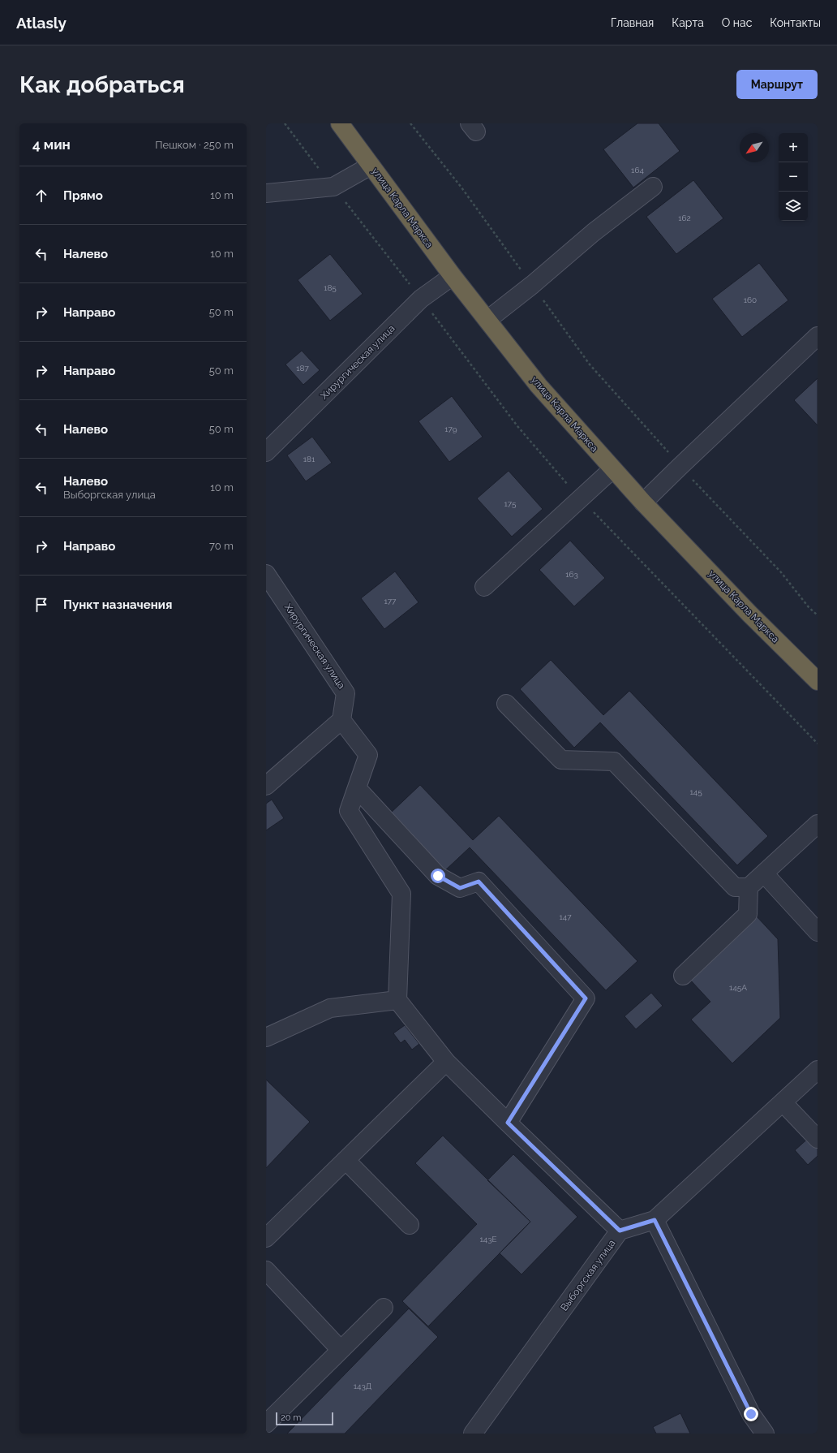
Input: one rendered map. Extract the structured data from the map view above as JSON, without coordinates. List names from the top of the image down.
{
  "streets": {
    "highway": ["улица Карла Маркса"],
    "street": ["Хирургическая улица", "Выборгская улица"]
  },
  "crossings": [
    ["улица Карла Маркса", "Хирургическая улица"]
  ],
  "house_numbers": [
    "164",
    "162",
    "185",
    "160",
    "187",
    "179",
    "181",
    "175",
    "163",
    "177",
    "145",
    "147",
    "145А",
    "143Е",
    "143Д"
  ],
  "scale_bar": "20 m",
  "north": "bottom left",
  "page": {
    "header": "Atlasly",
    "nav": [
      "Главная",
      "Карта",
      "О нас",
      "Контакты"
    ],
    "buttons": "Маршрут",
    "title": "Как добраться",
    "heading": ["4 мин", "Пешком · 250 m"],
    "map_buttons": ["+", "−"],
    "list": [
      ["Прямо", "10 m"],
      ["Налево", "10 m"],
      ["Направо", "50 m"],
      ["Направо", "50 m"],
      ["Налево", "50 m"],
      ["Налево", "Выборгская улица", "10 m"],
      ["Направо", "70 m"],
      "Пункт назначения"
    ],
    "scale": "20 m"
  }
}
